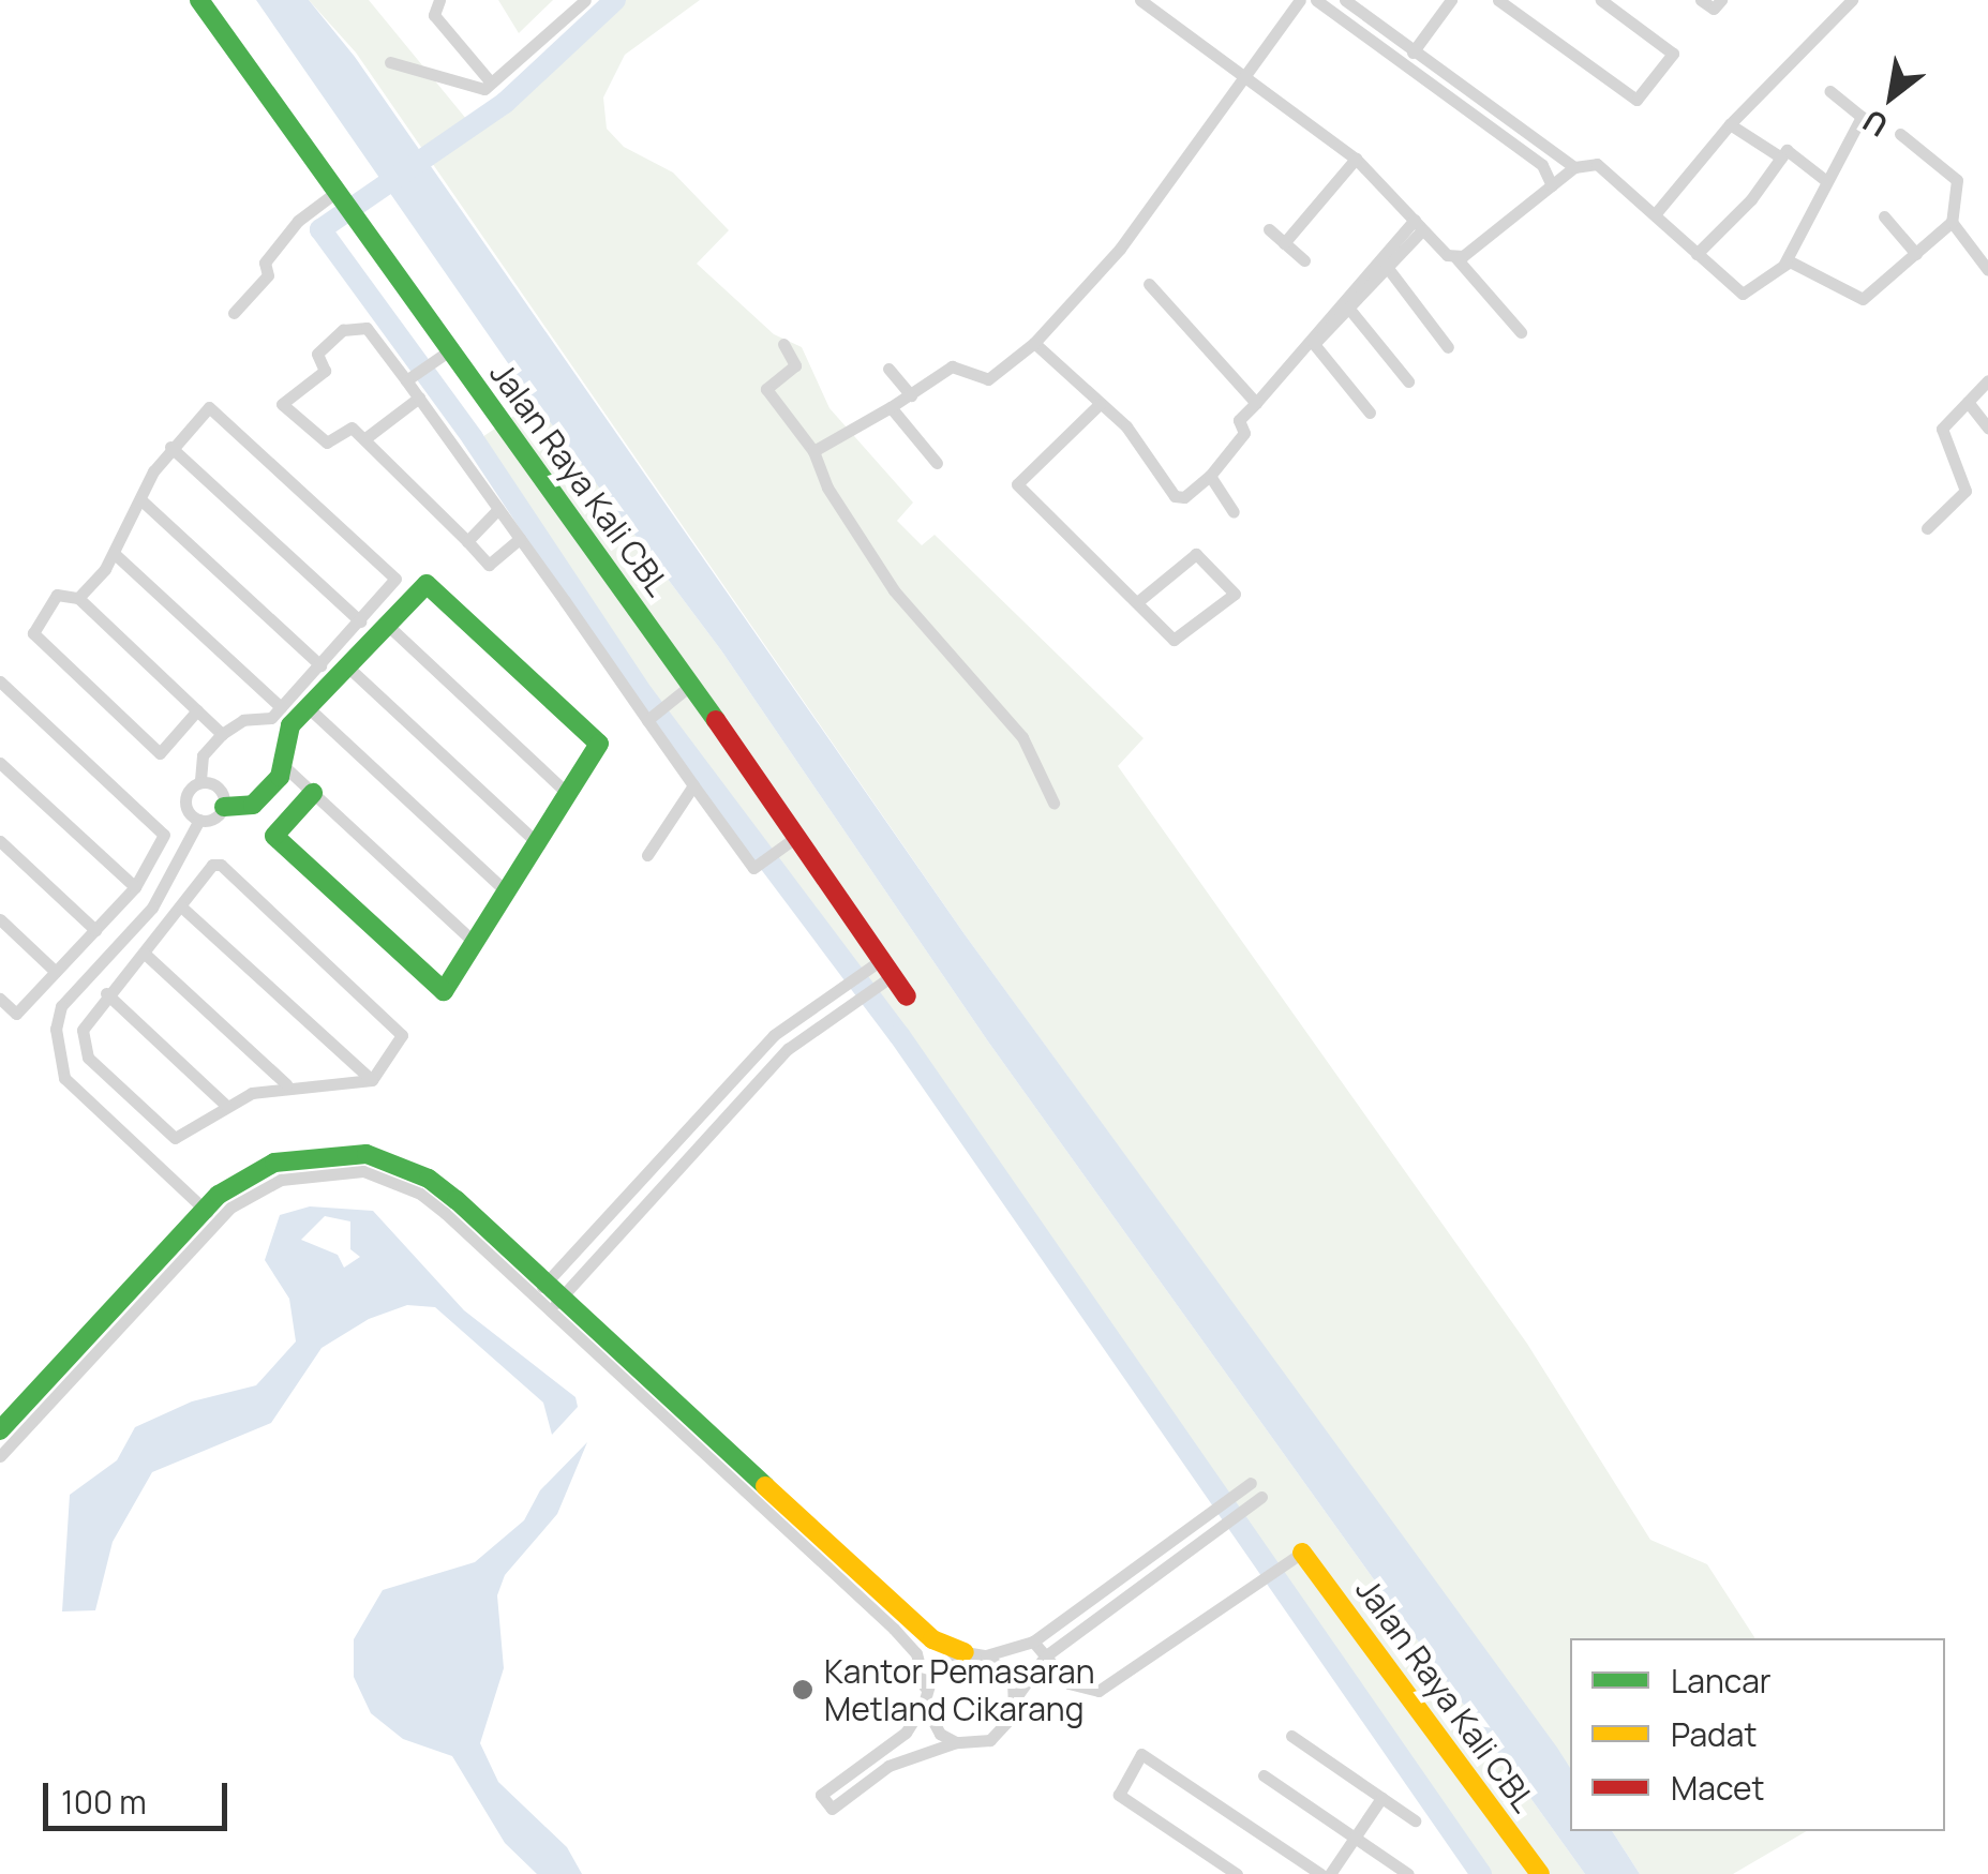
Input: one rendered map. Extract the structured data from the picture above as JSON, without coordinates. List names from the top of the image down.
{
  "streets": {
    "street": ["Jalan Raya Kali CBL"]
  },
  "places": ["Kantor Pemasaran Metland Cikarang"],
  "legend": ["Lancar", "Padat", "Macet"],
  "scale_bar": "100 m",
  "north": "bottom left"
}
